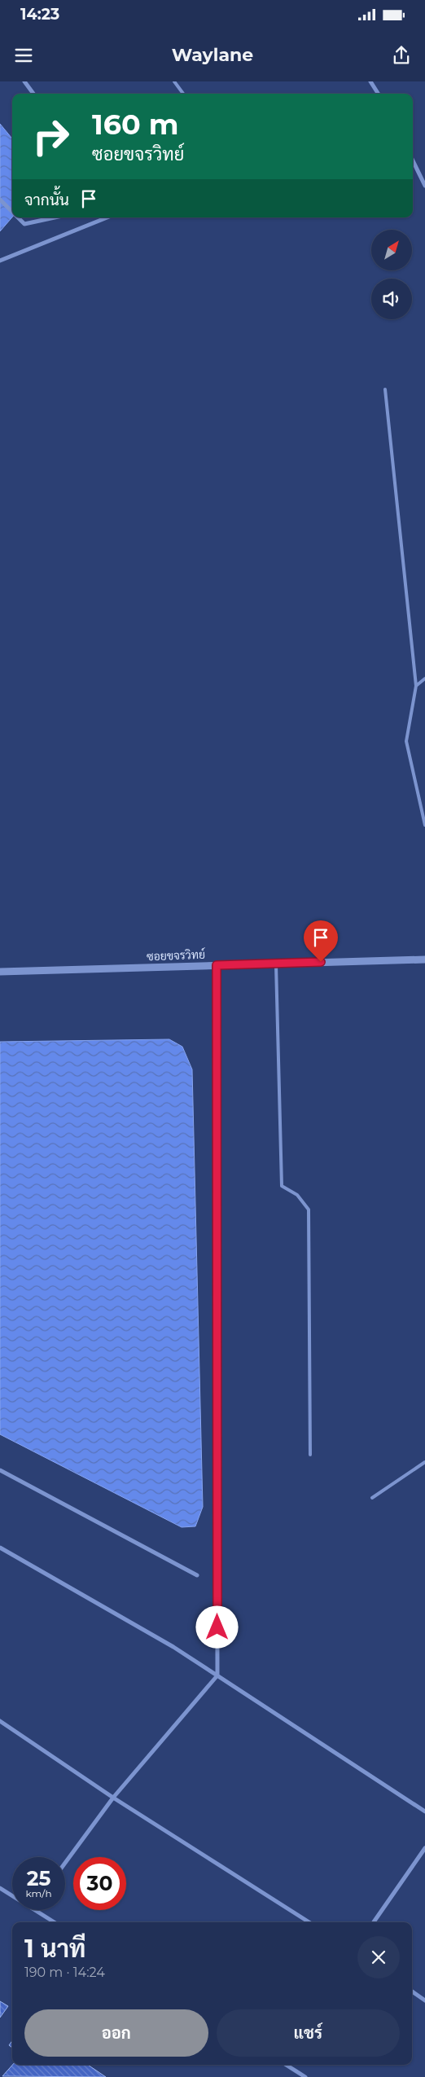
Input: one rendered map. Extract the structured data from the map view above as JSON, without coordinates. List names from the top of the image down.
{
  "streets": {
    "street": ["ซอยขจรวิทย์"]
  },
  "north": "top right",
  "page": {
    "status": "14:23",
    "header": "Waylane",
    "turn": ["160 m", "ซอยขจรวิทย์"],
    "then": "จากนั้น",
    "speed": "25 km/h",
    "limit": "30",
    "heading": ["1 นาที", "190 m · 14:24"],
    "buttons": ["ออก", "แชร์"]
  }
}
